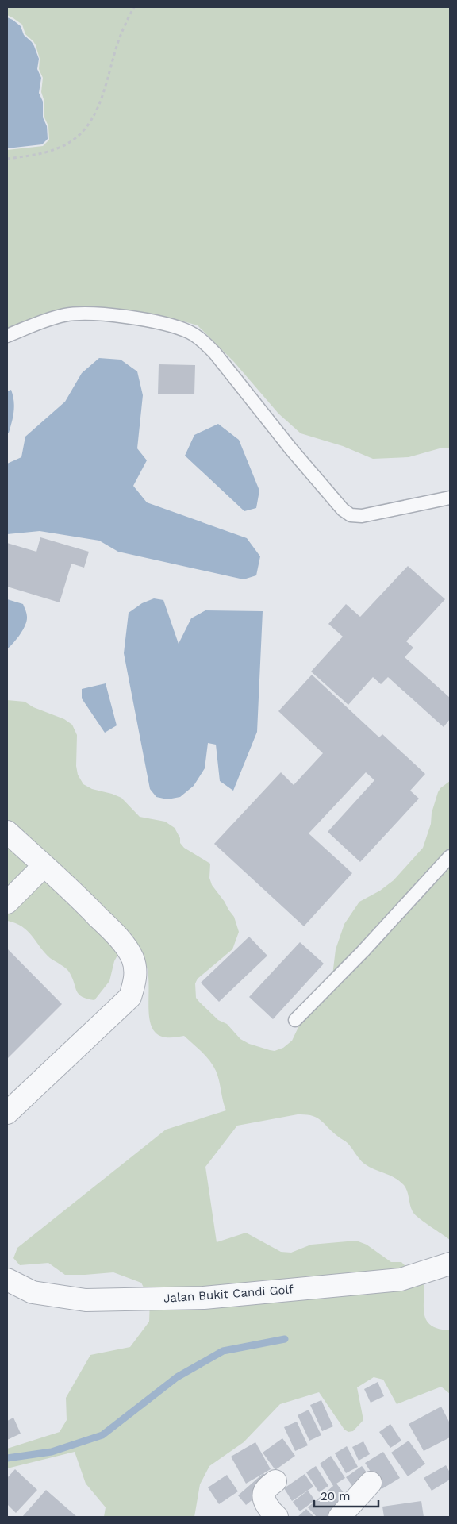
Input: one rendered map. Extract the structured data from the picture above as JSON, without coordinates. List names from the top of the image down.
{
  "streets": {
    "street": ["Jalan Bukit Candi Golf"]
  },
  "scale_bar": "20 m"
}
